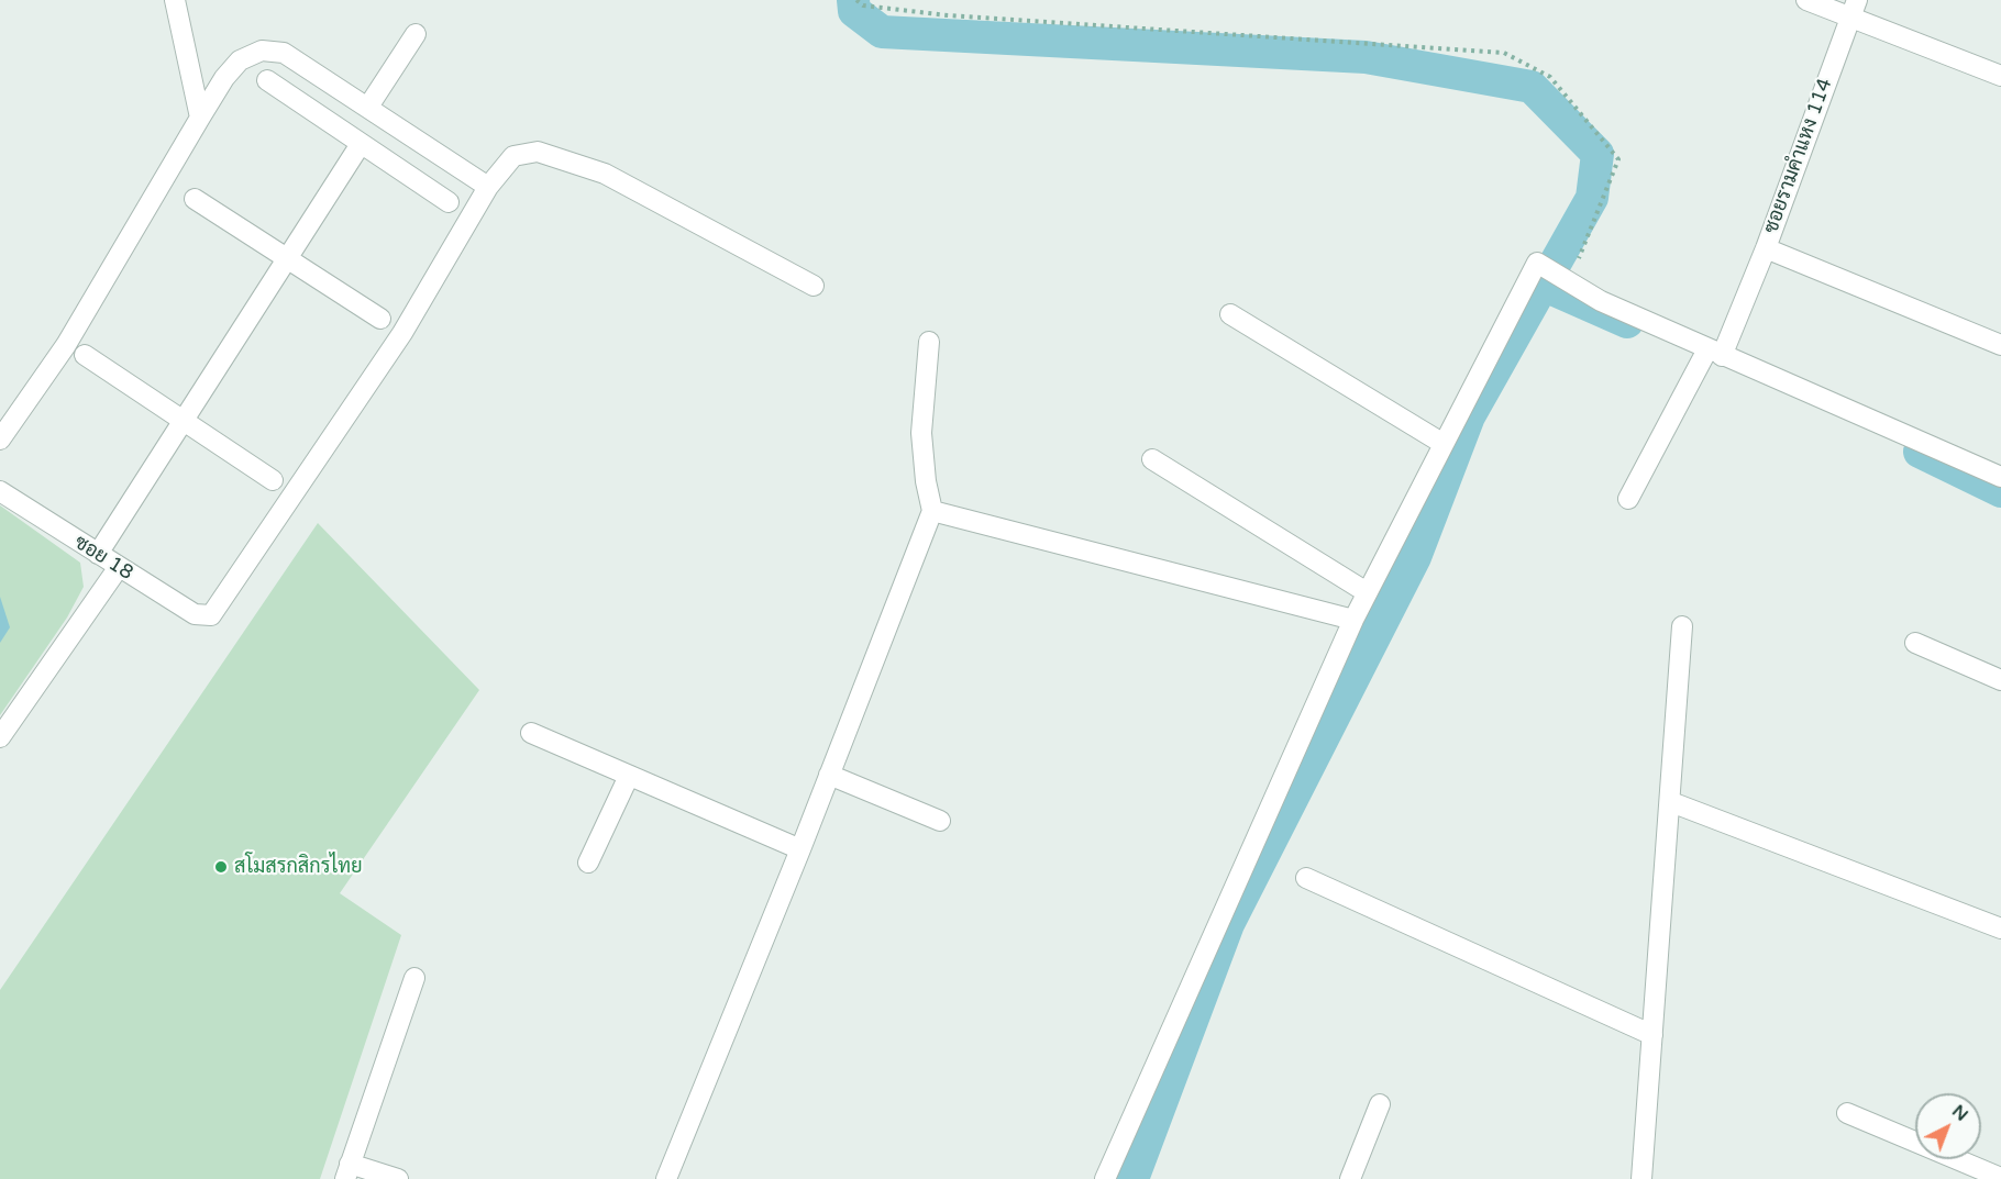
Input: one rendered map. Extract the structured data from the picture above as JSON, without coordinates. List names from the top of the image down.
{
  "streets": {
    "street": ["ซอยรามคำแหง 114", "ซอย 18"]
  },
  "places": ["สโมสรกสิกรไทย"],
  "north": "top right"
}
